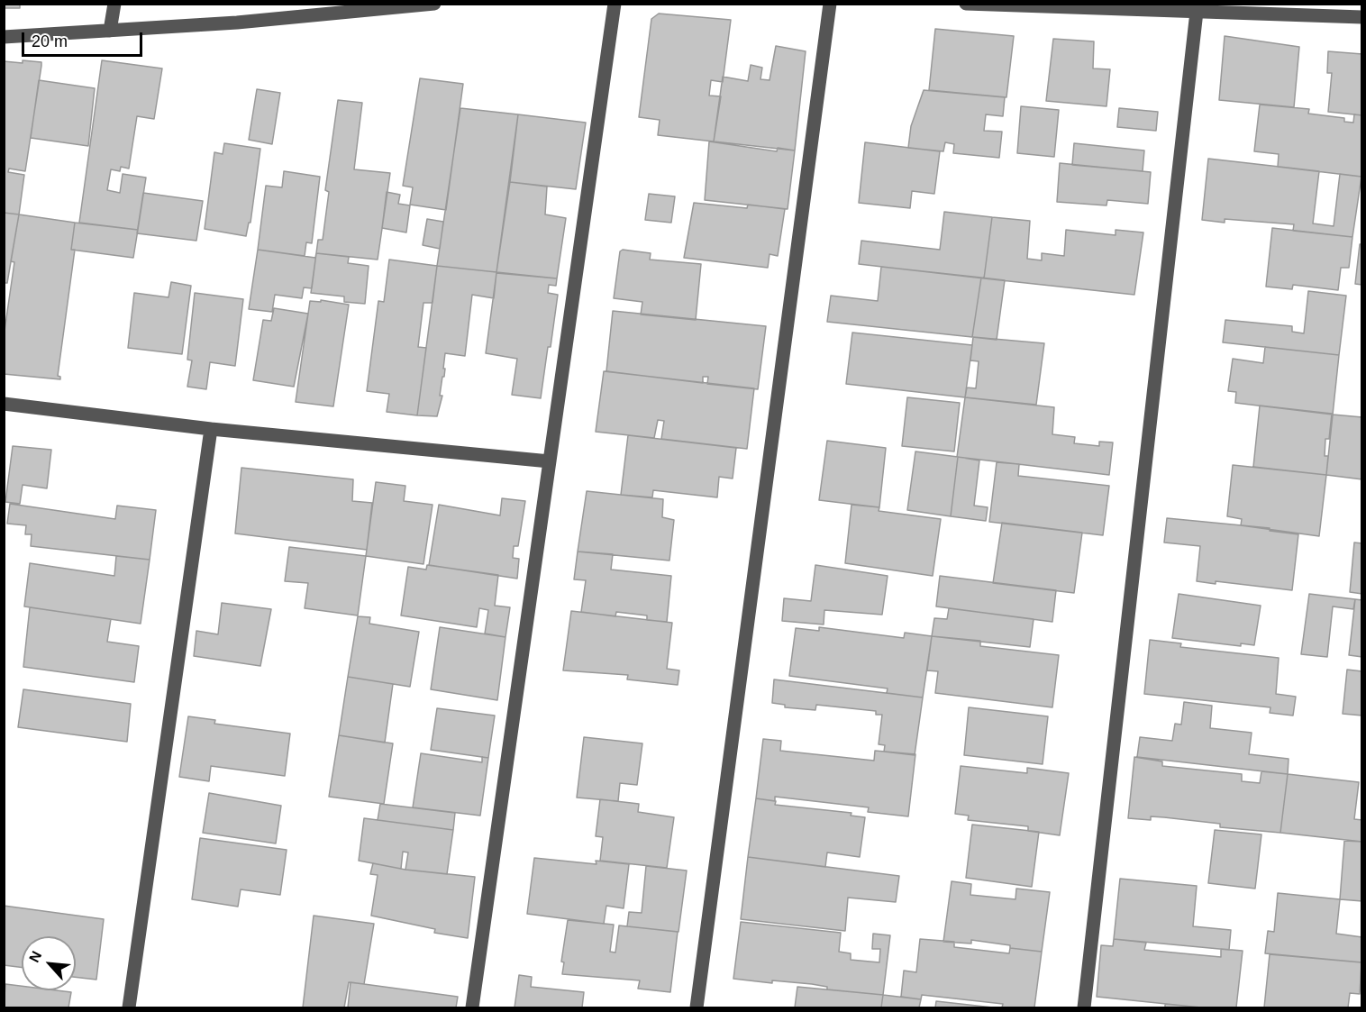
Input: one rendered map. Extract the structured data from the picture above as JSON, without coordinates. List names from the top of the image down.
{
  "scale_bar": "20 m",
  "north": "top left"
}
